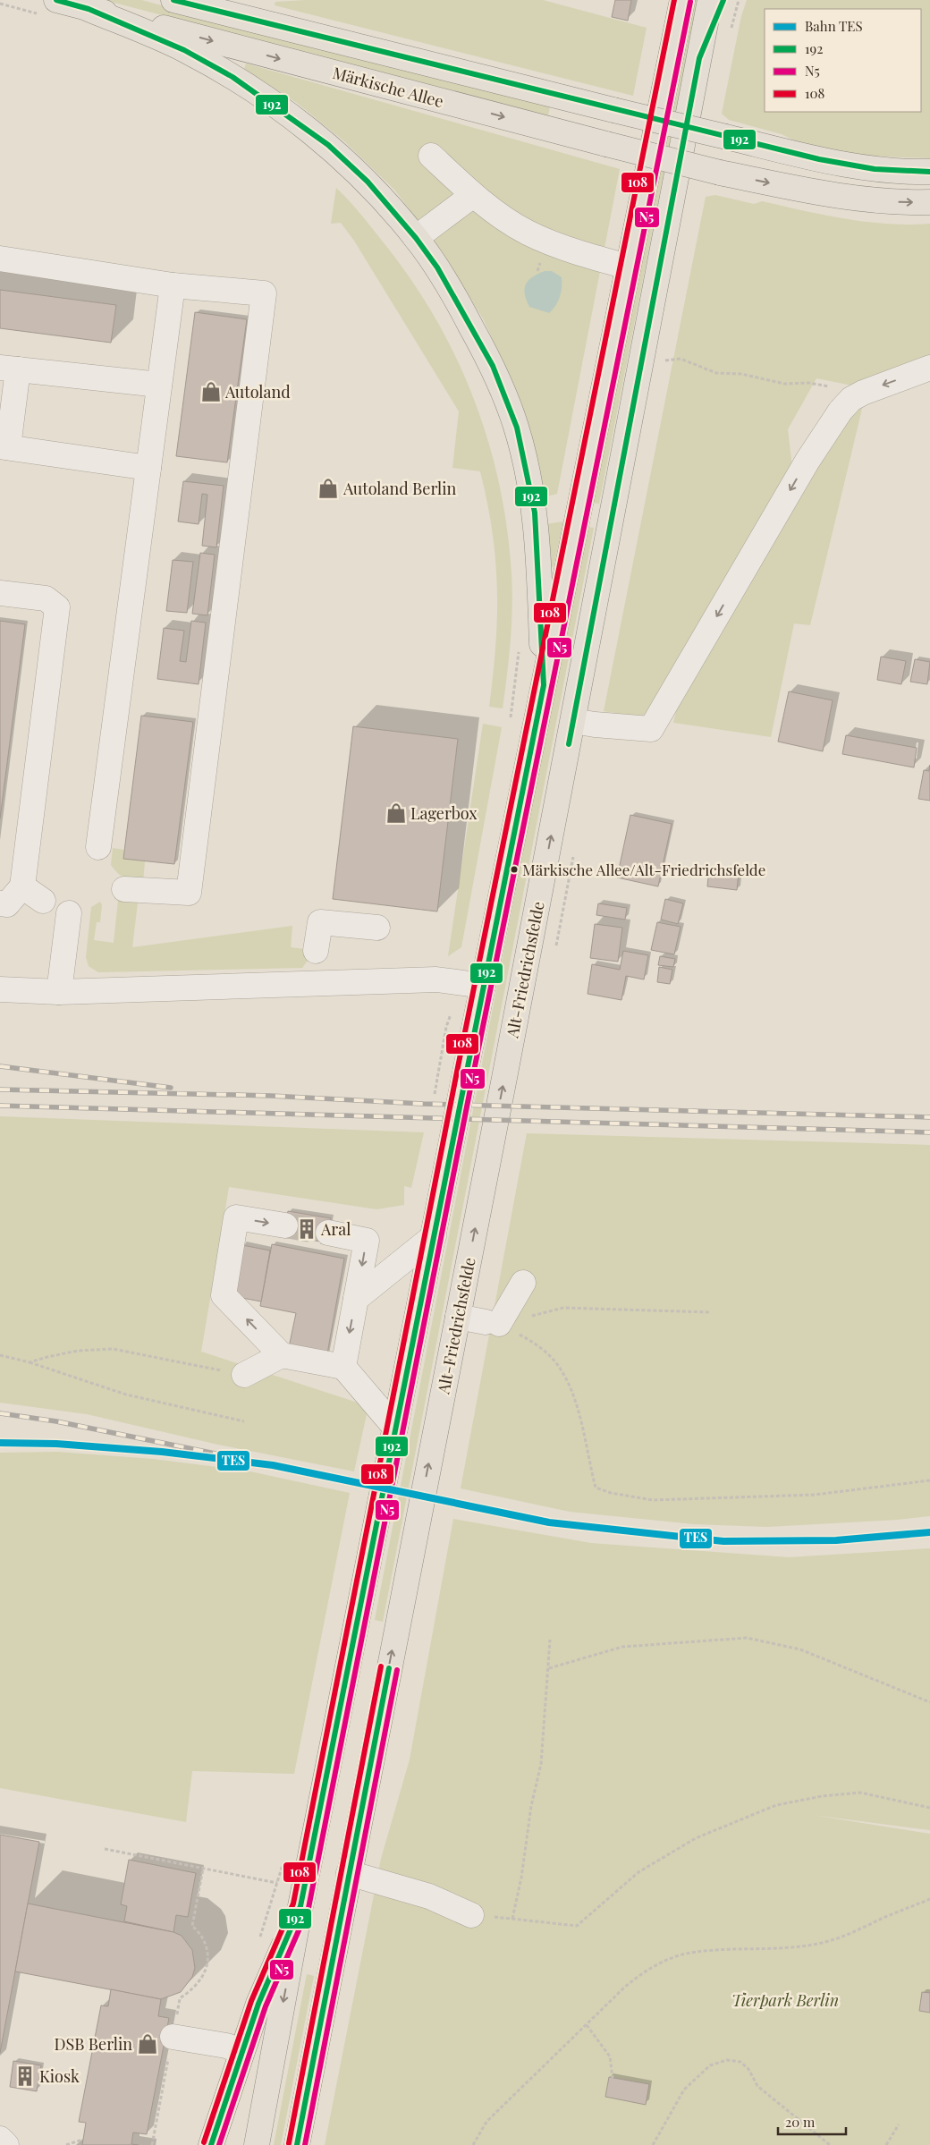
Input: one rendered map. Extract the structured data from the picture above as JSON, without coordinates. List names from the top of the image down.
{
  "streets": {
    "main road": ["Märkische Allee", "Alt-Friedrichsfelde"]
  },
  "parks": ["Tierpark Berlin"],
  "places": {
    "shop": [
      "Autoland",
      "Autoland Berlin",
      "Lagerbox",
      "DSB Berlin"
    ],
    "other": ["Märkische Allee/Alt-Friedrichsfelde"],
    "building": ["Aral", "Kiosk"]
  },
  "lines": [
    "transit line 192",
    "transit line 108",
    "transit line N5",
    "rail line TES"
  ],
  "legend": [
    "Bahn TES",
    "192",
    "N5",
    "108"
  ],
  "scale_bar": "20 m"
}
